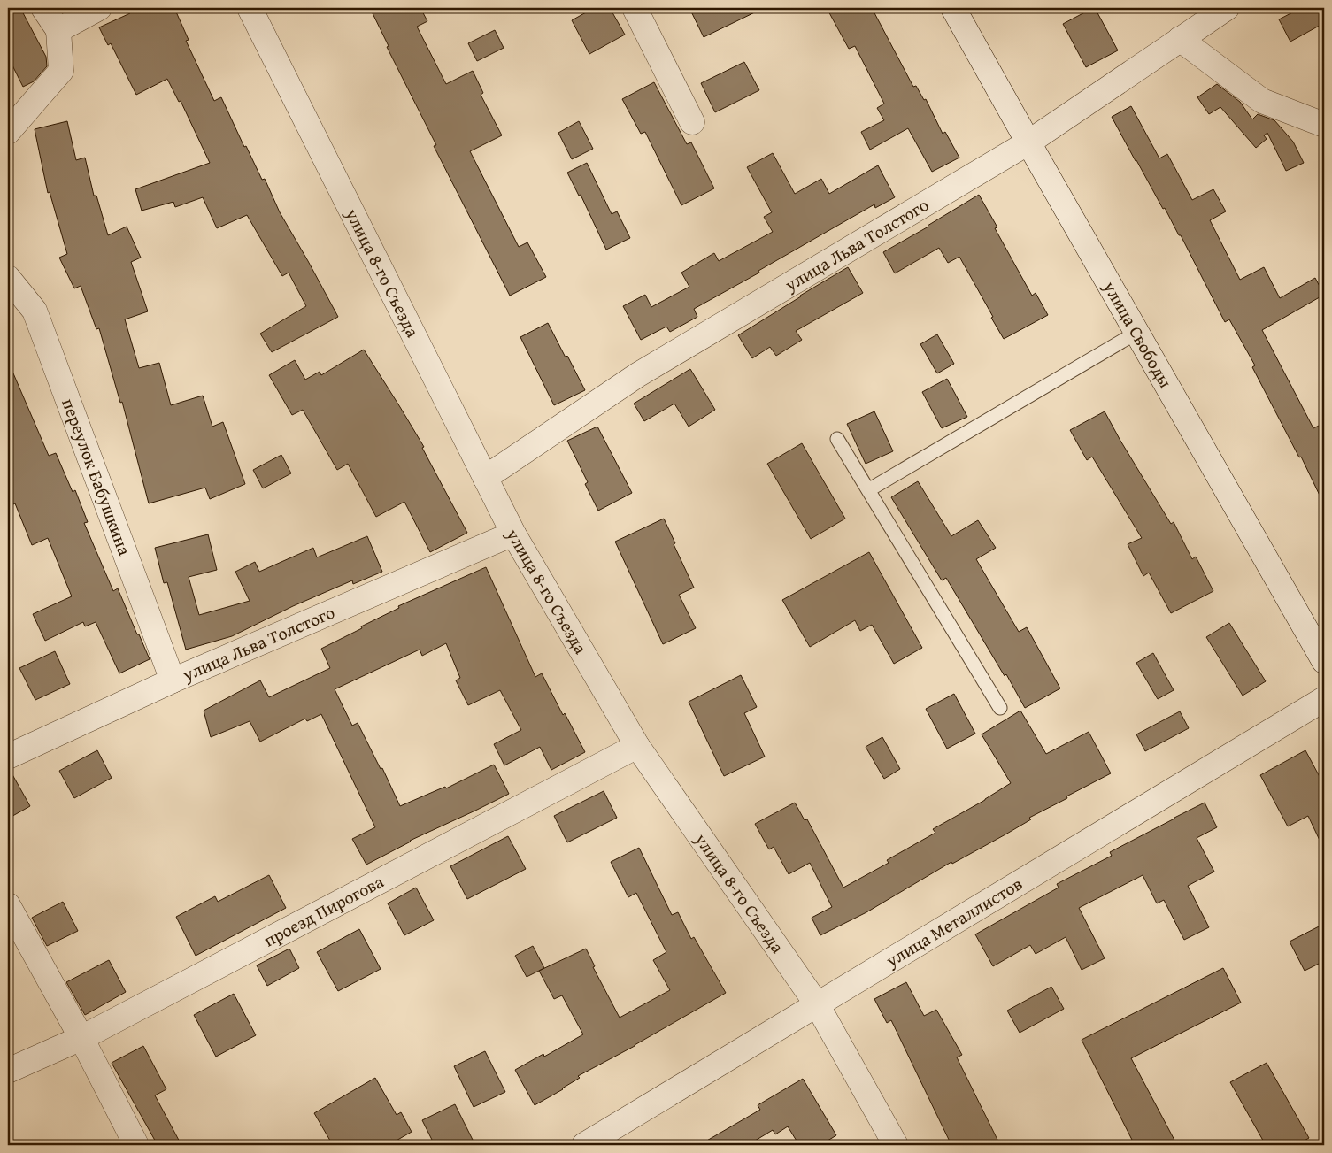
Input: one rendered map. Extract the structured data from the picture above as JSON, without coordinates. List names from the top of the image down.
{
  "streets": {
    "street": [
      "улица Льва Толстого",
      "улица 8-го Съезда",
      "улица Свободы",
      "переулок Бабушкина",
      "проезд Пирогова",
      "улица Металлистов"
    ]
  },
  "crossings": [
    ["улица Льва Толстого", "улица 8-го Съезда"],
    ["улица Льва Толстого", "улица Свободы"],
    ["улица Льва Толстого", "переулок Бабушкина"],
    ["улица 8-го Съезда", "проезд Пирогова"],
    ["улица 8-го Съезда", "улица Металлистов"]
  ]
}
